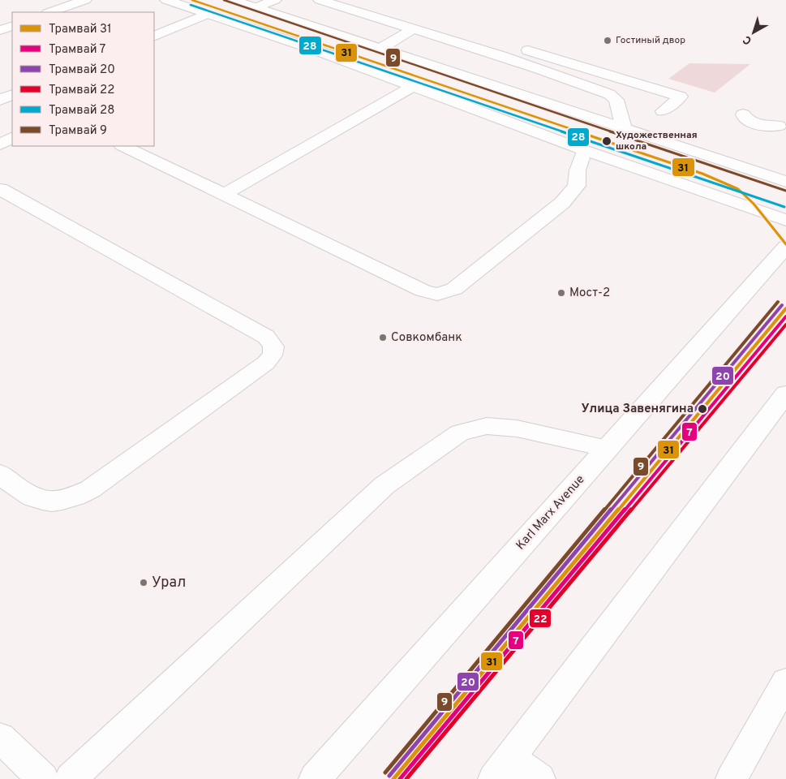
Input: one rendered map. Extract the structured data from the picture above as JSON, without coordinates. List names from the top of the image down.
{
  "streets": {
    "main road": ["Karl Marx Avenue"]
  },
  "places": [
    "Гостиный двор",
    "Художественная школа",
    "Мост-2",
    "Совкомбанк",
    "Улица Завенягина",
    "Урал"
  ],
  "lines": [
    "tram line 31",
    "tram line 9",
    "tram line 28",
    "tram line 20",
    "tram line 7",
    "tram line 22"
  ],
  "legend": [
    "Трамвай 31",
    "Трамвай 7",
    "Трамвай 20",
    "Трамвай 22",
    "Трамвай 28",
    "Трамвай 9"
  ],
  "north": "bottom left"
}
